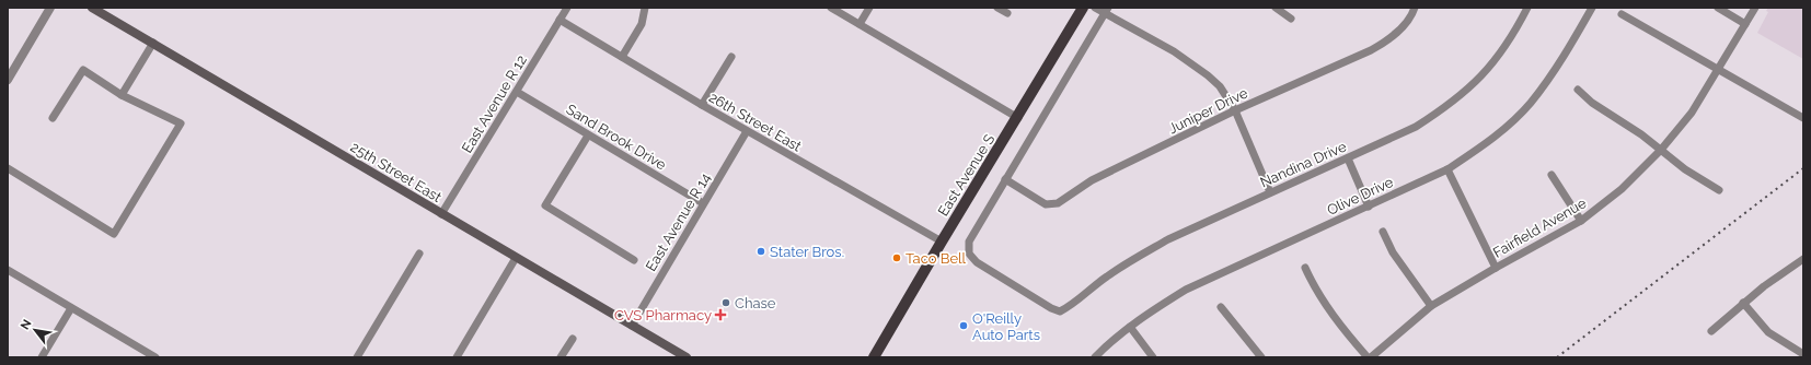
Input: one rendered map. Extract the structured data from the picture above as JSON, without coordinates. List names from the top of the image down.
{
  "streets": {
    "main road": ["25th Street East", "East Avenue S"],
    "street": [
      "East Avenue R 12",
      "Juniper Drive",
      "26th Street East",
      "Sand Brook Drive",
      "Nandina Drive",
      "Olive Drive",
      "East Avenue R 14",
      "Fairfield Avenue"
    ]
  },
  "crossings": [
    ["East Avenue R 12", "26th Street East"],
    ["East Avenue R 12", "Sand Brook Drive"],
    ["East Avenue R 12", "25th Street East"],
    ["Juniper Drive", "Nandina Drive"],
    ["26th Street East", "East Avenue S"],
    ["26th Street East", "East Avenue R 14"],
    ["Sand Brook Drive", "East Avenue R 14"],
    ["25th Street East", "East Avenue R 14"]
  ],
  "places": {
    "other": [
      "Stater Bros.",
      "Taco Bell",
      "Chase",
      "O'Reilly Auto Parts"
    ],
    "health": ["CVS Pharmacy"]
  },
  "north": "top left"
}
